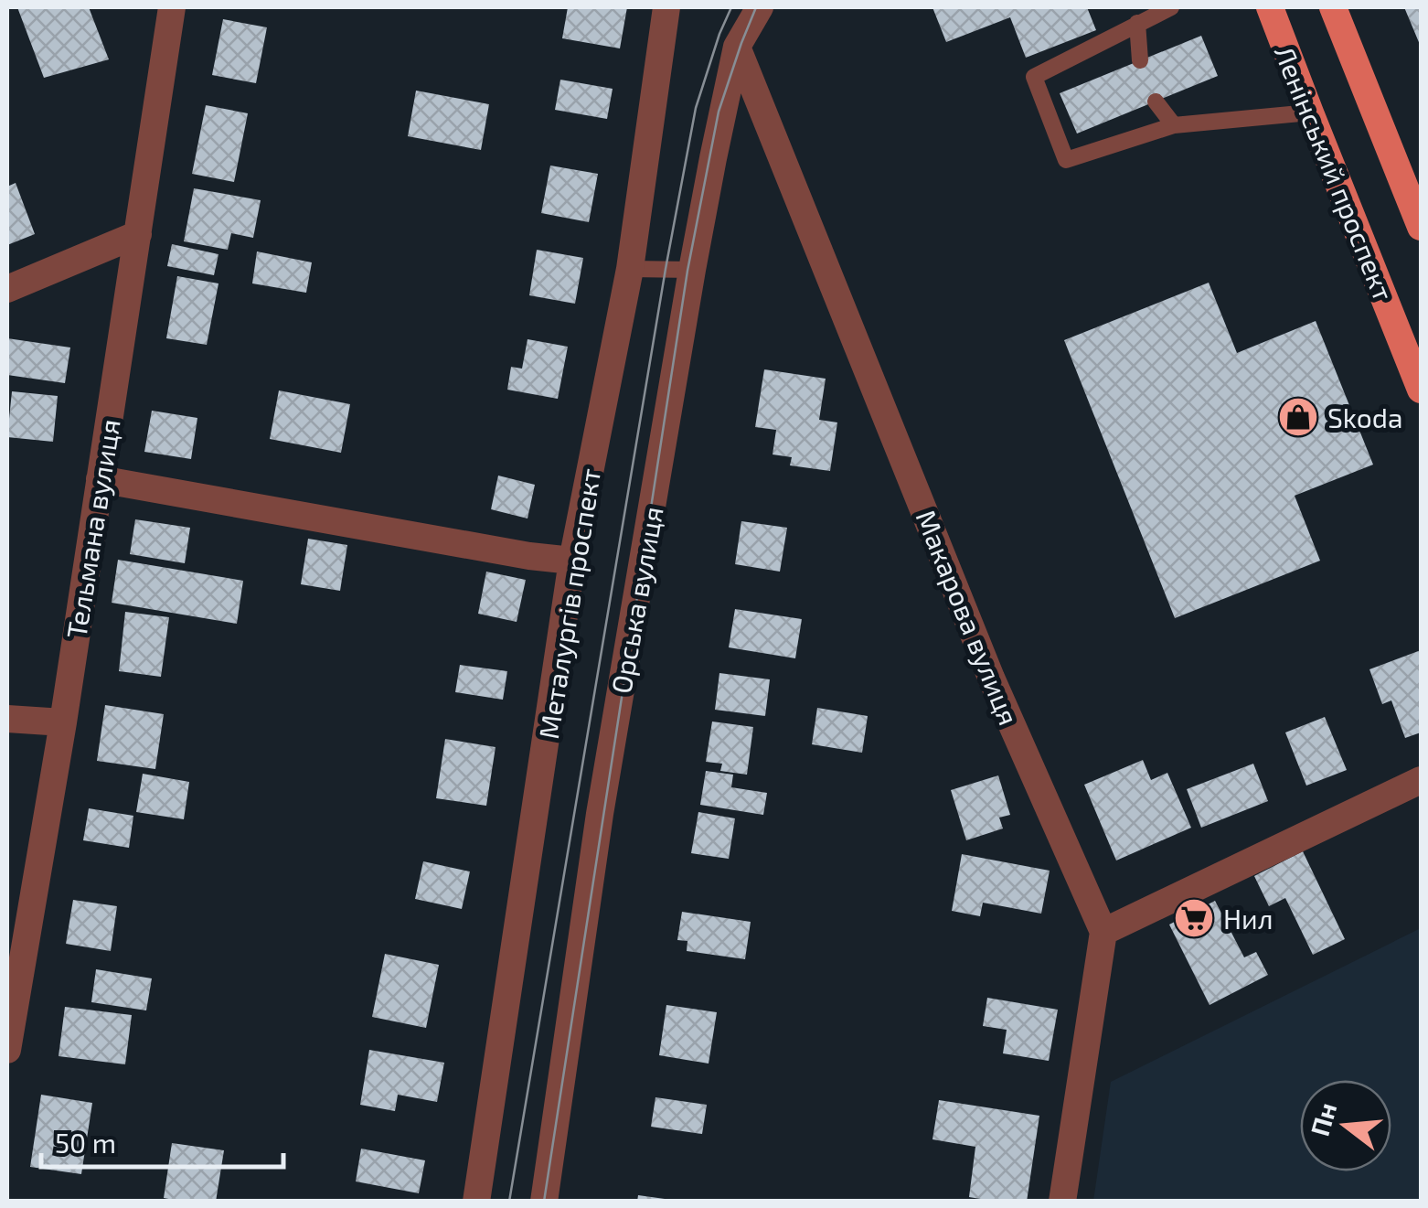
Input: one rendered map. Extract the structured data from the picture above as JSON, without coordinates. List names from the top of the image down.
{
  "streets": {
    "main road": ["Ленінський проспект"],
    "street": [
      "Тельмана вулиця",
      "Орська вулиця",
      "Металургів проспект",
      "Макарова вулиця"
    ]
  },
  "crossings": [
    ["Орська вулиця", "Макарова вулиця"]
  ],
  "places": {
    "shop": ["Skoda"],
    "supermarket": ["Нил"]
  },
  "scale_bar": "50 m",
  "north": "left"
}
